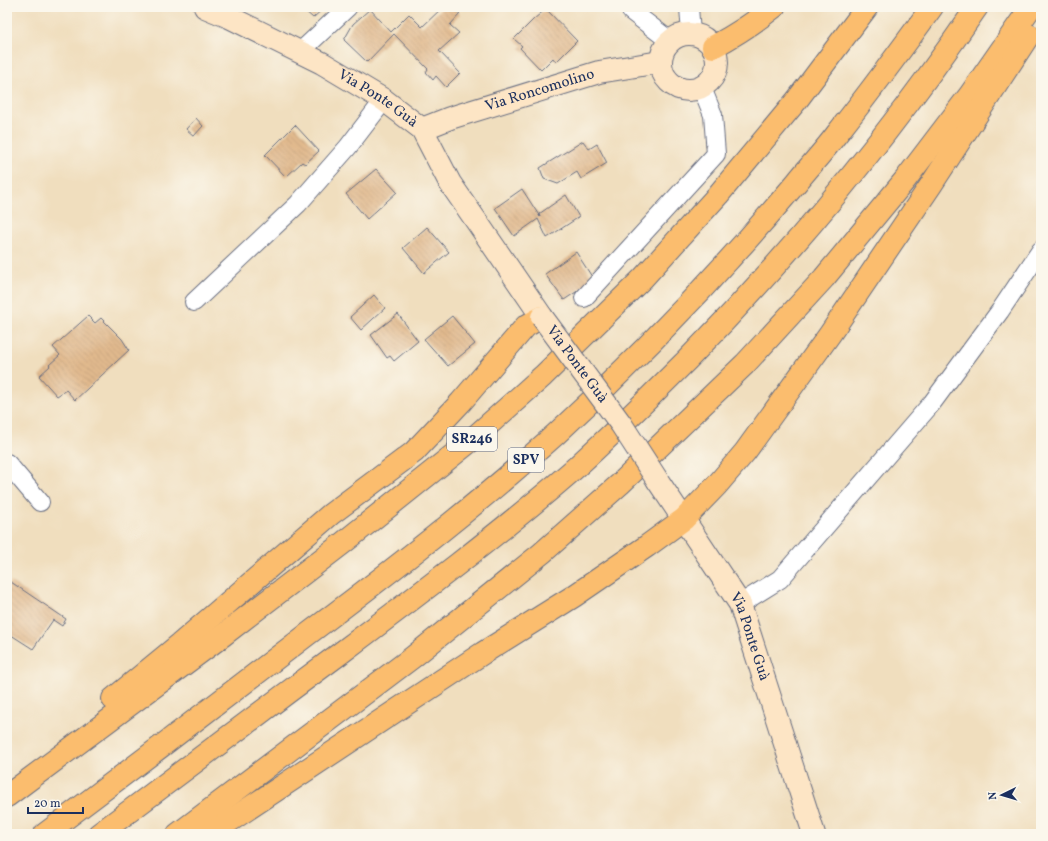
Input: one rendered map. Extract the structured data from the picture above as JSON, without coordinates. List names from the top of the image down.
{
  "streets": {
    "highway": ["SR246", "SPV"],
    "street": ["Via Roncomolino", "Via Ponte Guà"]
  },
  "crossings": [
    ["Via Roncomolino", "Via Ponte Guà"]
  ],
  "scale_bar": "20 m",
  "north": "left"
}
